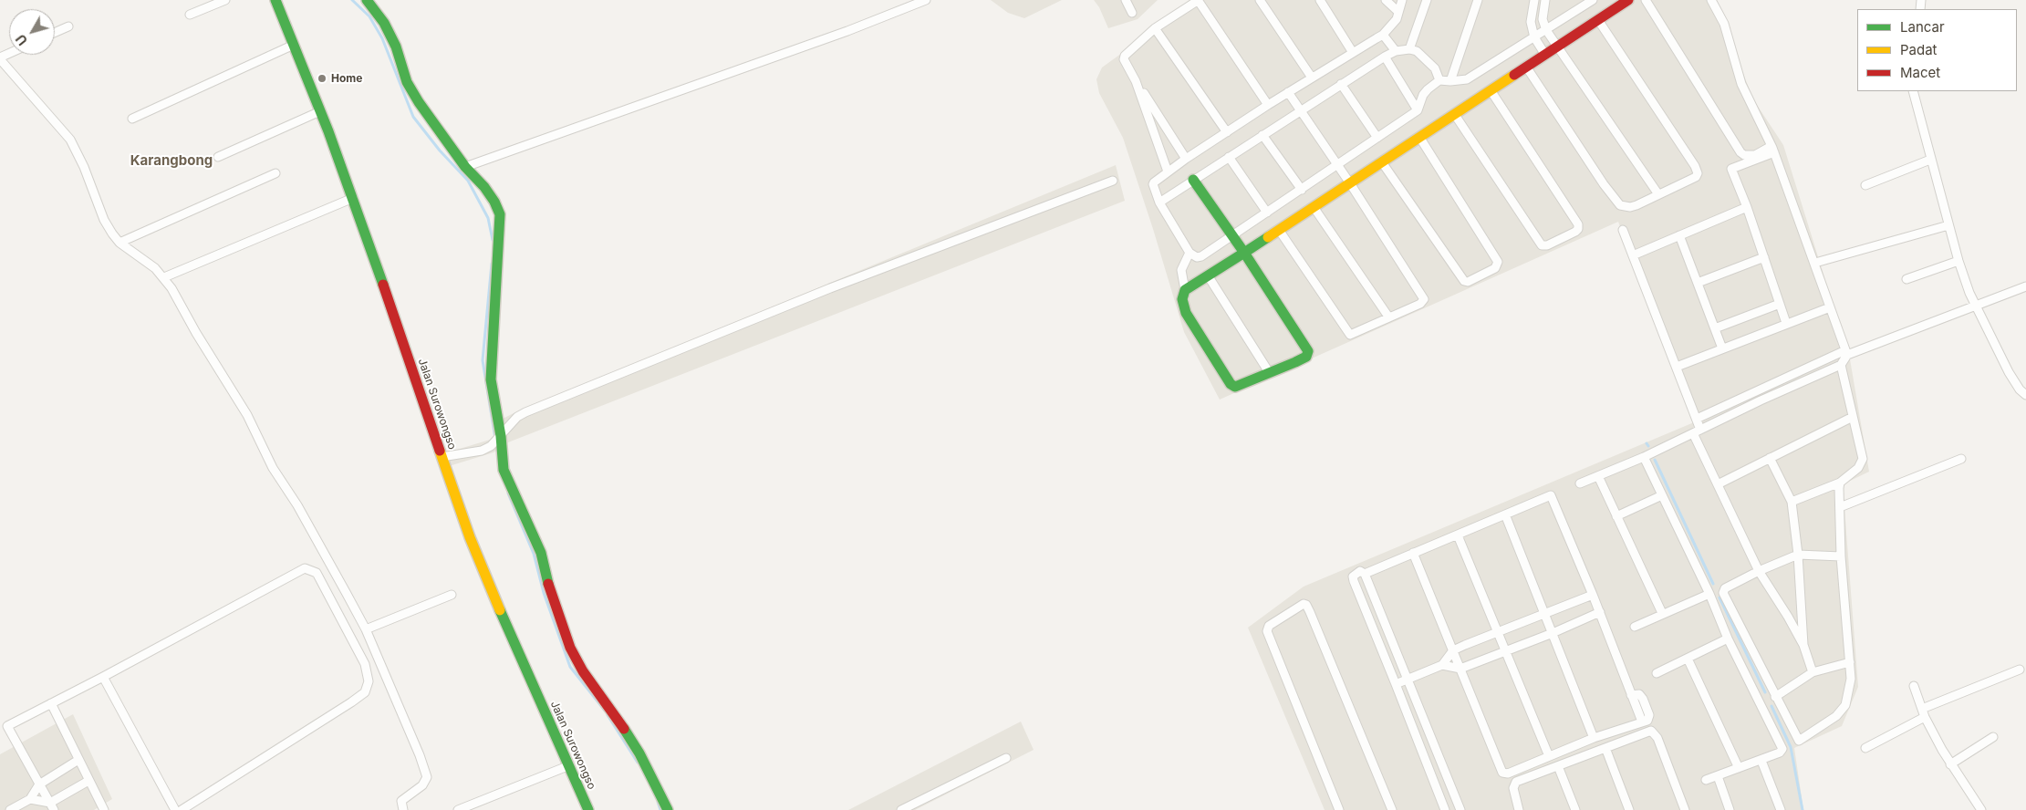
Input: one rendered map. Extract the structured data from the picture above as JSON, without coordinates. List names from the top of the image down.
{
  "streets": {
    "street": ["Jalan Surowongso"]
  },
  "districts": ["Karangbong"],
  "places": ["Home"],
  "legend": ["Lancar", "Padat", "Macet"],
  "north": "bottom left"
}
